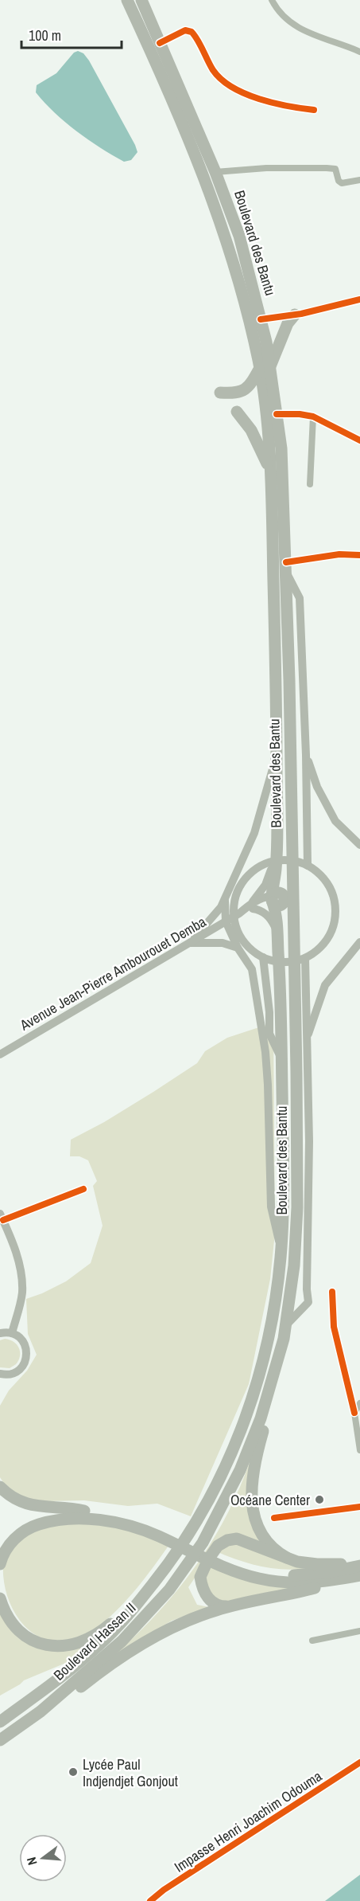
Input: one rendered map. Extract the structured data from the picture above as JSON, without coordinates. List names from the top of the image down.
{
  "streets": {
    "highway": ["Boulevard des Bantu", "Boulevard Hassan II"],
    "main road": ["Avenue Jean-Pierre Ambourouet Demba"],
    "street": ["Impasse Henri Joachim Odouma"]
  },
  "crossings": [
    ["Boulevard des Bantu", "Avenue Jean-Pierre Ambourouet Demba"],
    ["Boulevard des Bantu", "Boulevard Hassan II"]
  ],
  "places": ["Océane Center", "Lycée Paul Indjendjet Gonjout"],
  "scale_bar": "100 m",
  "north": "left"
}
